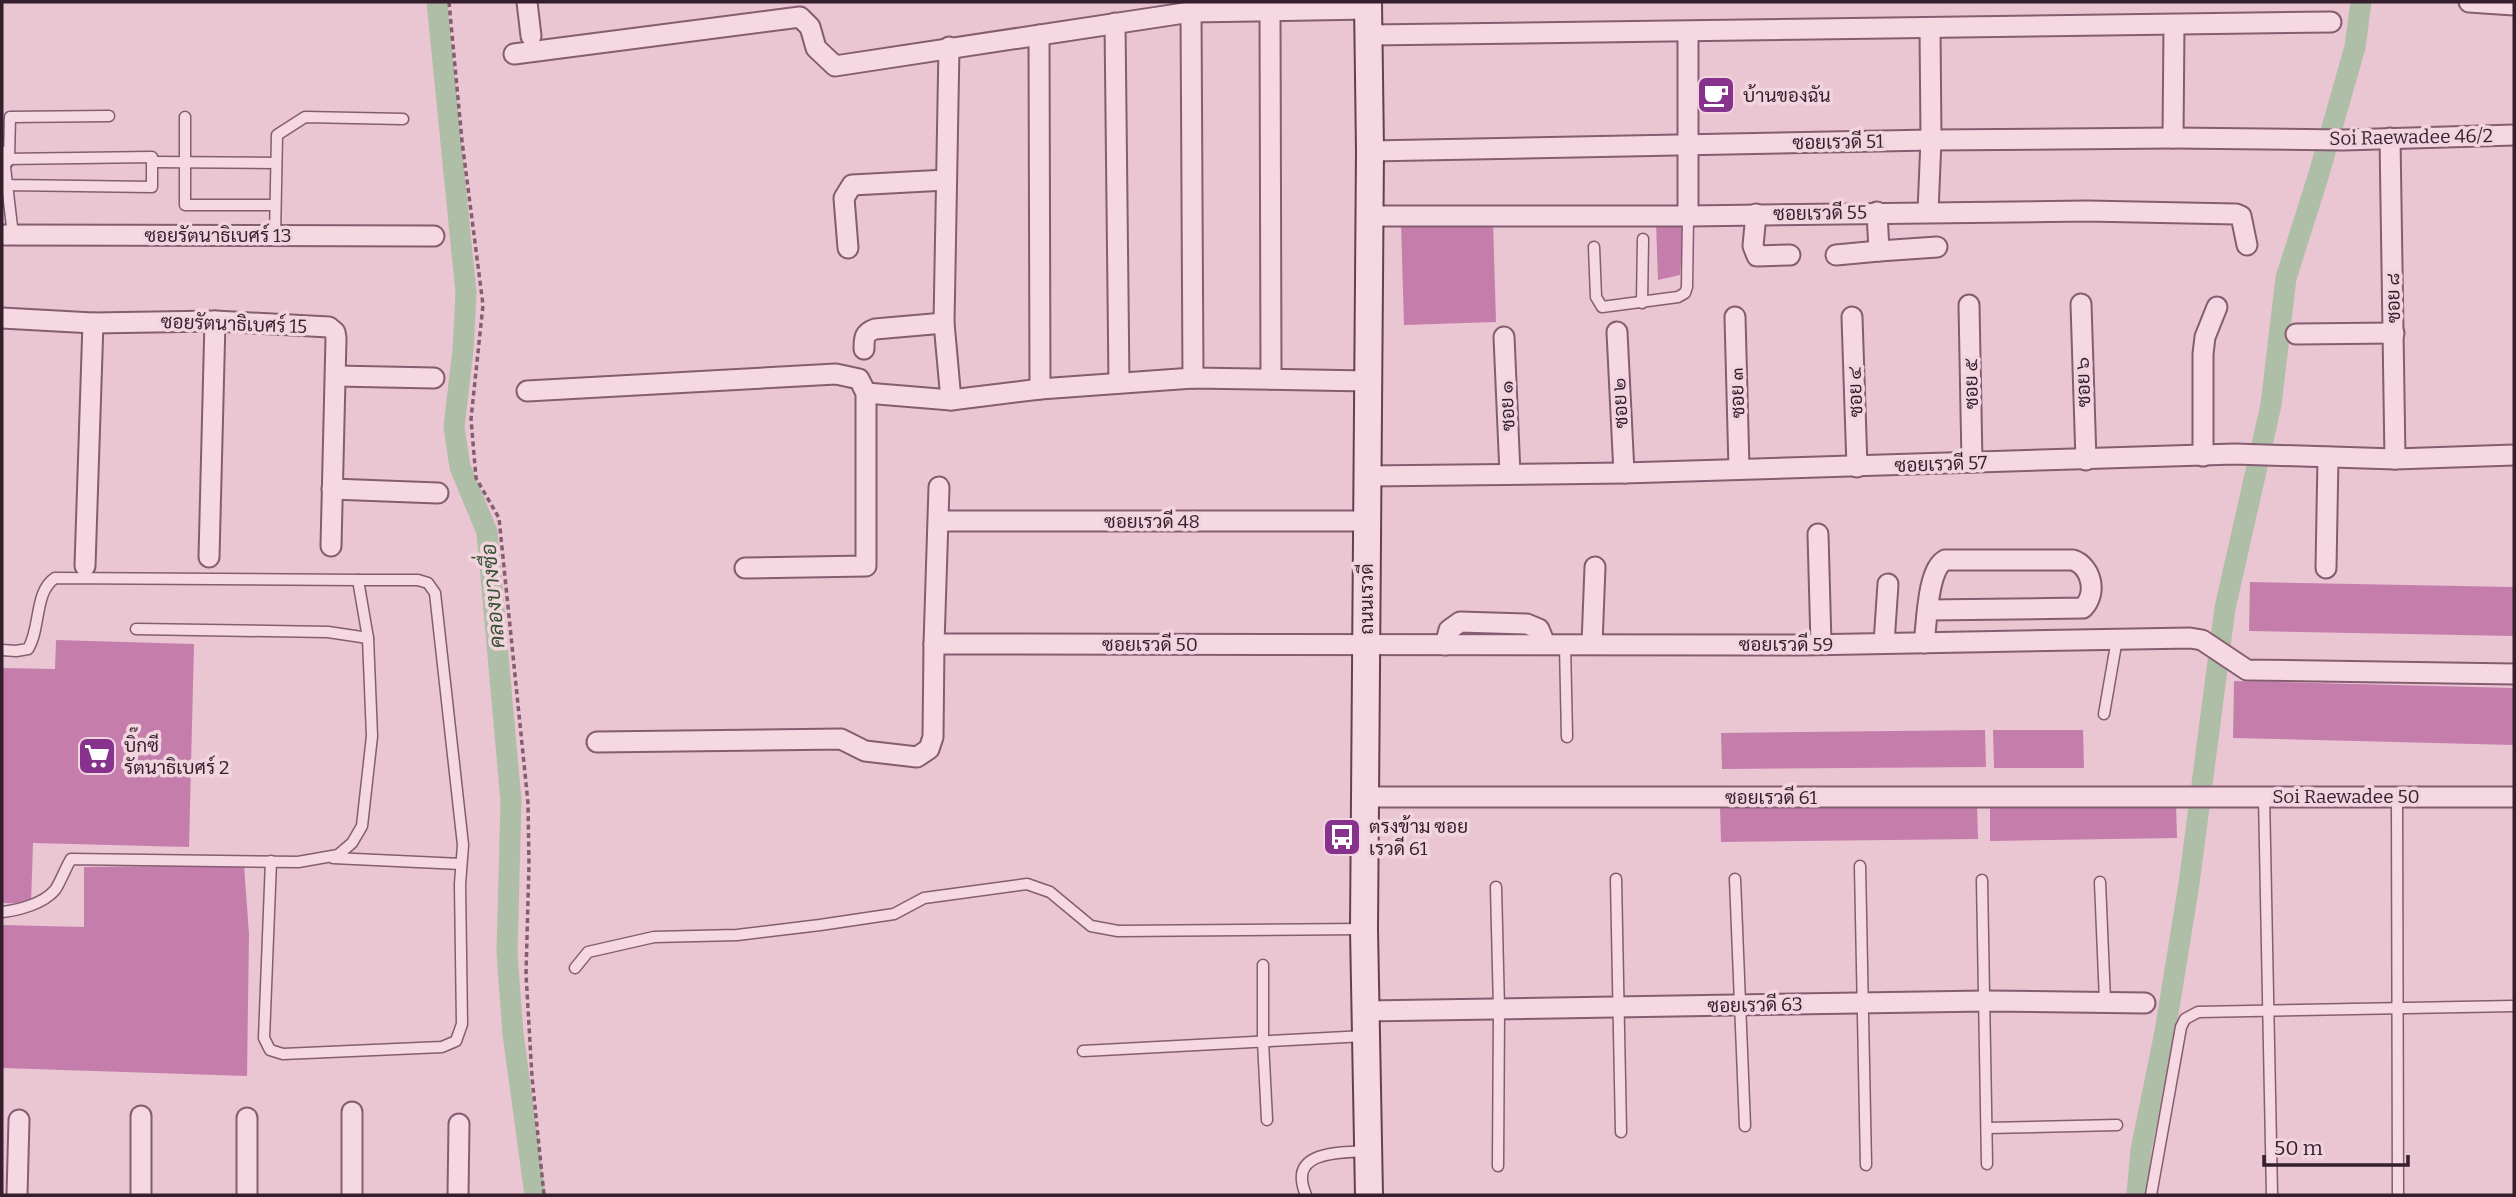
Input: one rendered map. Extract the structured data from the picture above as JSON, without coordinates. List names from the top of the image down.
{
  "streets": {
    "street": [
      "Soi Raewadee 46/2",
      "ซอยเรวดี 51",
      "ซอยเรวดี 55",
      "ซอยรัตนาธิเบศร์ 13",
      "ซอย ๘",
      "ซอยรัตนาธิเบศร์ 15",
      "ซอย ๖",
      "ซอย ๕",
      "ซอย ๔",
      "ซอย ๓",
      "ซอย ๒",
      "ซอย ๑",
      "ซอยเรวดี 57",
      "ซอยเรวดี 48",
      "ถนนเรวดี",
      "ซอยเรวดี 50",
      "ซอยเรวดี 59",
      "Soi Raewadee 50",
      "ซอยเรวดี 61",
      "ซอยเรวดี 63"
    ]
  },
  "crossings": [
    ["Soi Raewadee 46/2", "ซอยเรวดี 51"],
    ["Soi Raewadee 46/2", "ซอย ๘"],
    ["ซอยเรวดี 51", "ถนนเรวดี"],
    ["ซอยเรวดี 55", "ถนนเรวดี"],
    ["ซอย ๘", "ซอยเรวดี 57"],
    ["ซอย ๖", "ซอยเรวดี 57"],
    ["ซอย ๕", "ซอยเรวดี 57"],
    ["ซอย ๔", "ซอยเรวดี 57"],
    ["ซอย ๓", "ซอยเรวดี 57"],
    ["ซอย ๒", "ซอยเรวดี 57"],
    ["ซอย ๑", "ซอยเรวดี 57"],
    ["ซอยเรวดี 57", "ถนนเรวดี"],
    ["ซอยเรวดี 48", "ถนนเรวดี"],
    ["ถนนเรวดี", "ซอยเรวดี 50"],
    ["ถนนเรวดี", "ซอยเรวดี 59"],
    ["ถนนเรวดี", "ซอยเรวดี 61"],
    ["ถนนเรวดี", "ซอยเรวดี 63"],
    ["ซอยเรวดี 50", "ซอยเรวดี 59"],
    ["Soi Raewadee 50", "ซอยเรวดี 61"]
  ],
  "water": ["คลองบางซื่อ"],
  "places": {
    "cafe": ["บ้านของฉัน"],
    "supermarket": ["บิ๊กซี รัตนาธิเบศร์ 2"],
    "bus stop": ["ตรงข้าม ซอย เรวดี 61"]
  },
  "scale_bar": "50 m"
}
